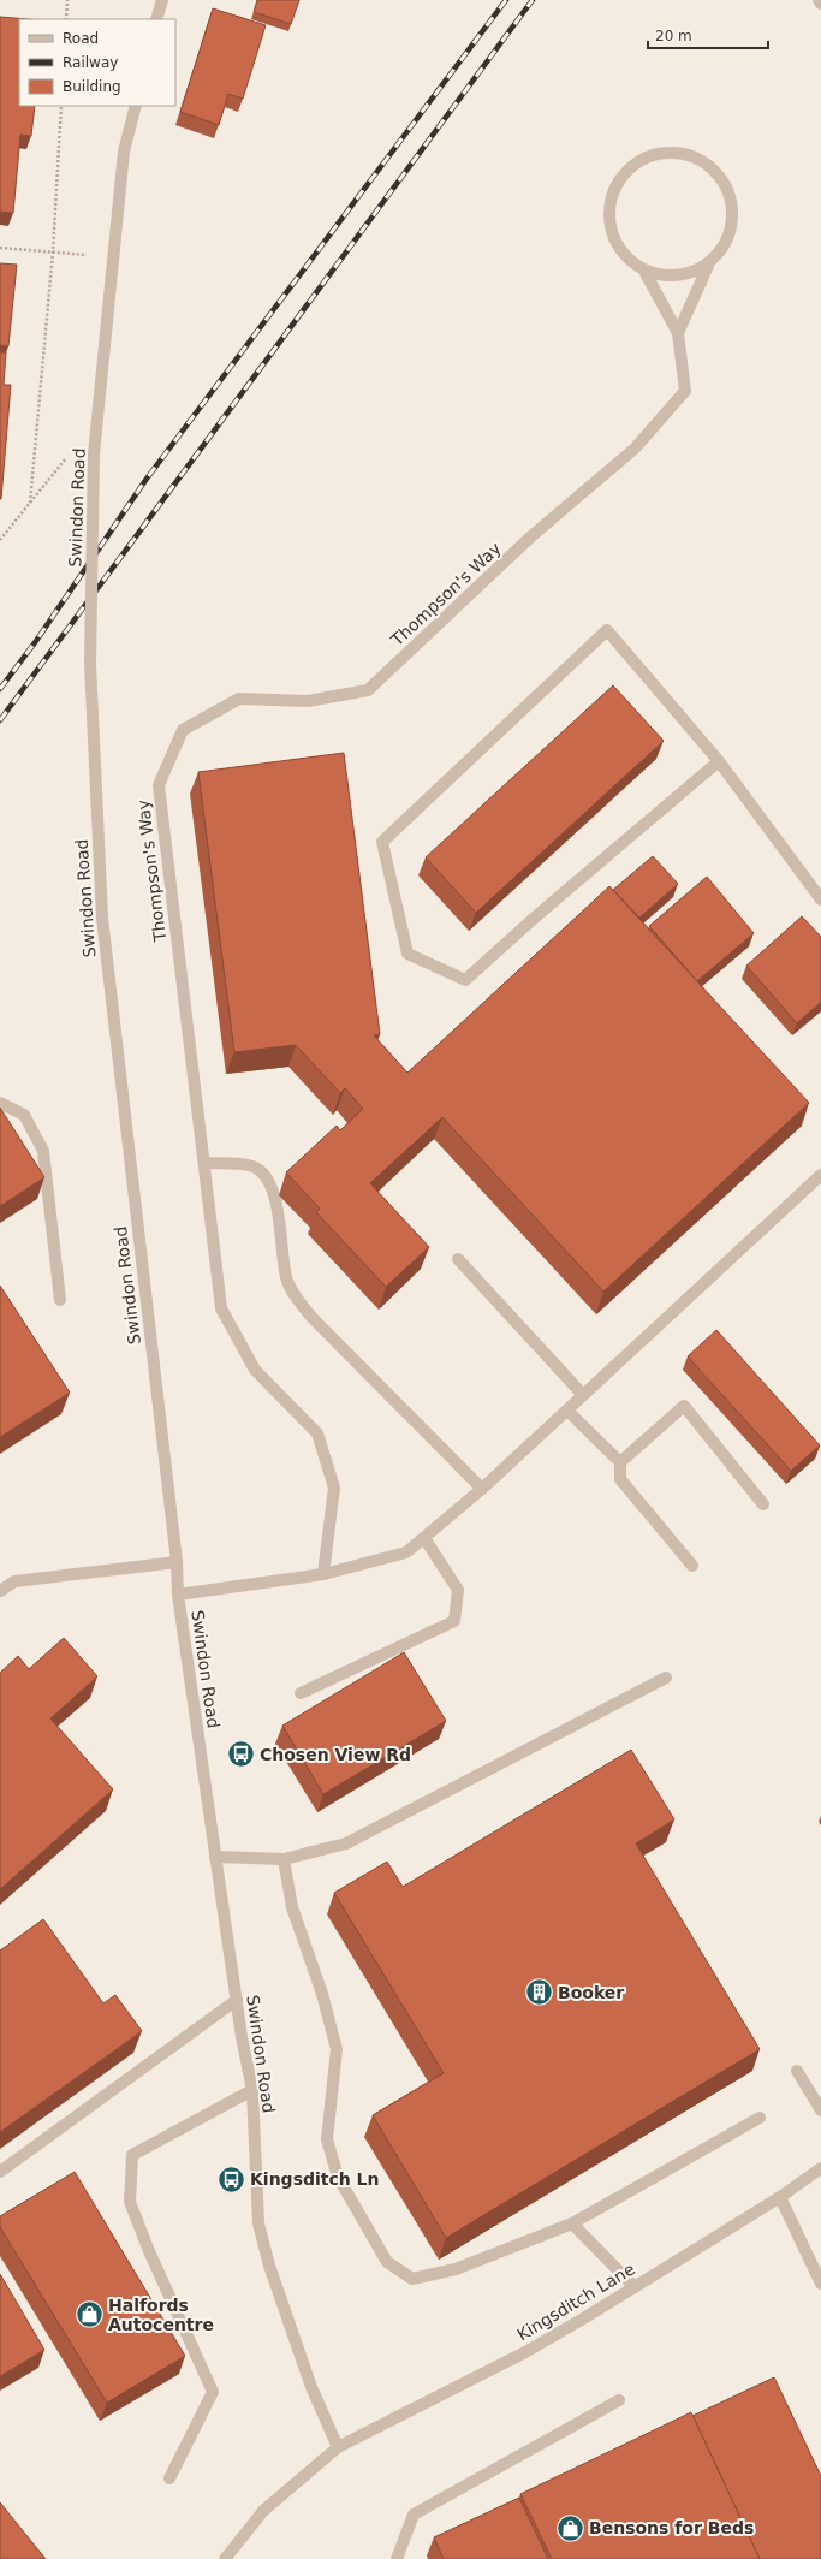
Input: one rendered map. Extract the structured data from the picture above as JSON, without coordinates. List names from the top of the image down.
{
  "streets": {
    "street": ["Swindon Road", "Thompson's Way", "Kingsditch Lane"]
  },
  "crossings": [
    ["Swindon Road", "Kingsditch Lane"]
  ],
  "places": {
    "bus stop": ["Chosen View Rd", "Kingsditch Ln"],
    "building": ["Booker"],
    "shop": ["Halfords Autocentre", "Bensons for Beds"]
  },
  "legend": ["Road", "Railway", "Building"],
  "scale_bar": "20 m"
}
